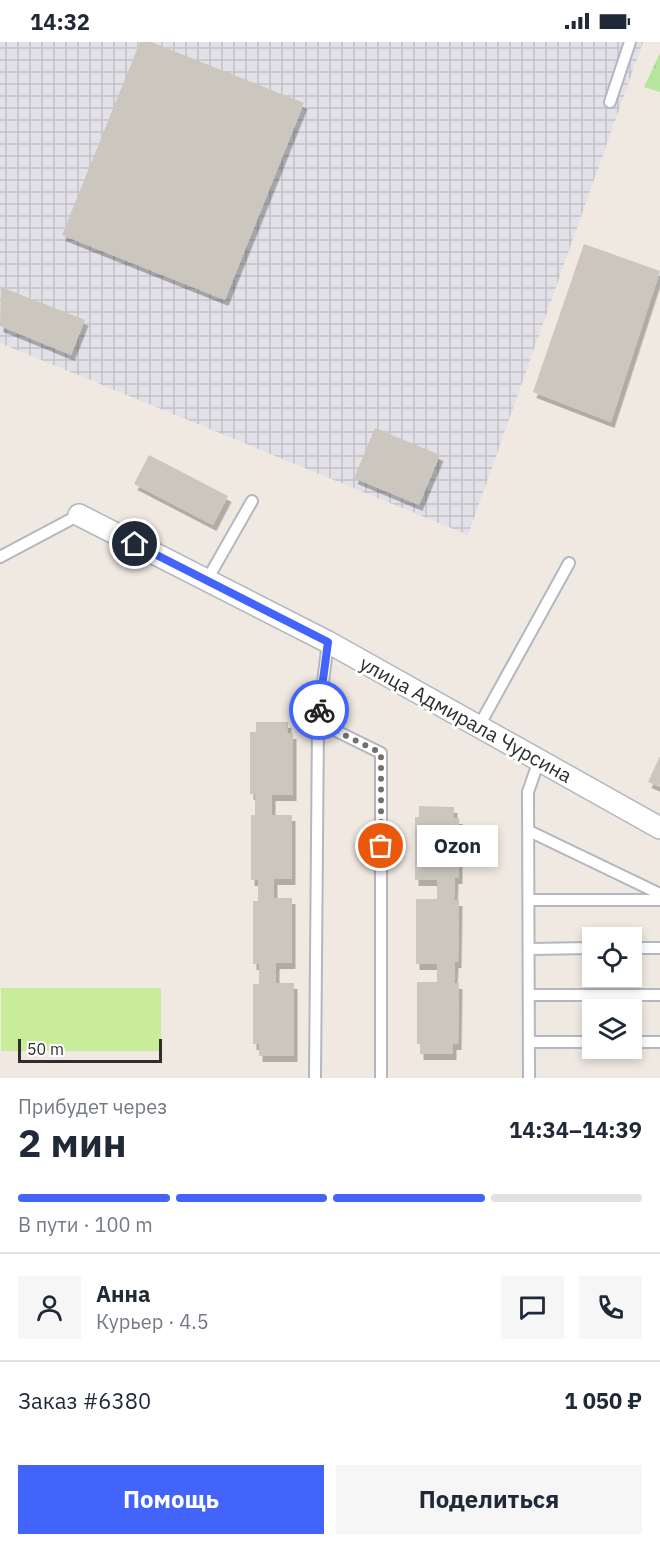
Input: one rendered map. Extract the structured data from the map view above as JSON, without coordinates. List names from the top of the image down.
{
  "streets": {
    "street": ["улица Адмирала Чурсина"]
  },
  "places": ["Ozon"],
  "scale_bar": "50 m",
  "page": {
    "status": "14:32",
    "bubble": "Ozon",
    "scale": "50 m",
    "heading": ["2 мин", "Прибудет через", "14:34–14:39"],
    "panel": [
      "Анна",
      "Курьер · 4.5",
      "Заказ #6380",
      "1 050 ₽"
    ],
    "bar": "В пути · 100 m",
    "buttons": ["Помощь", "Поделиться"]
  }
}
